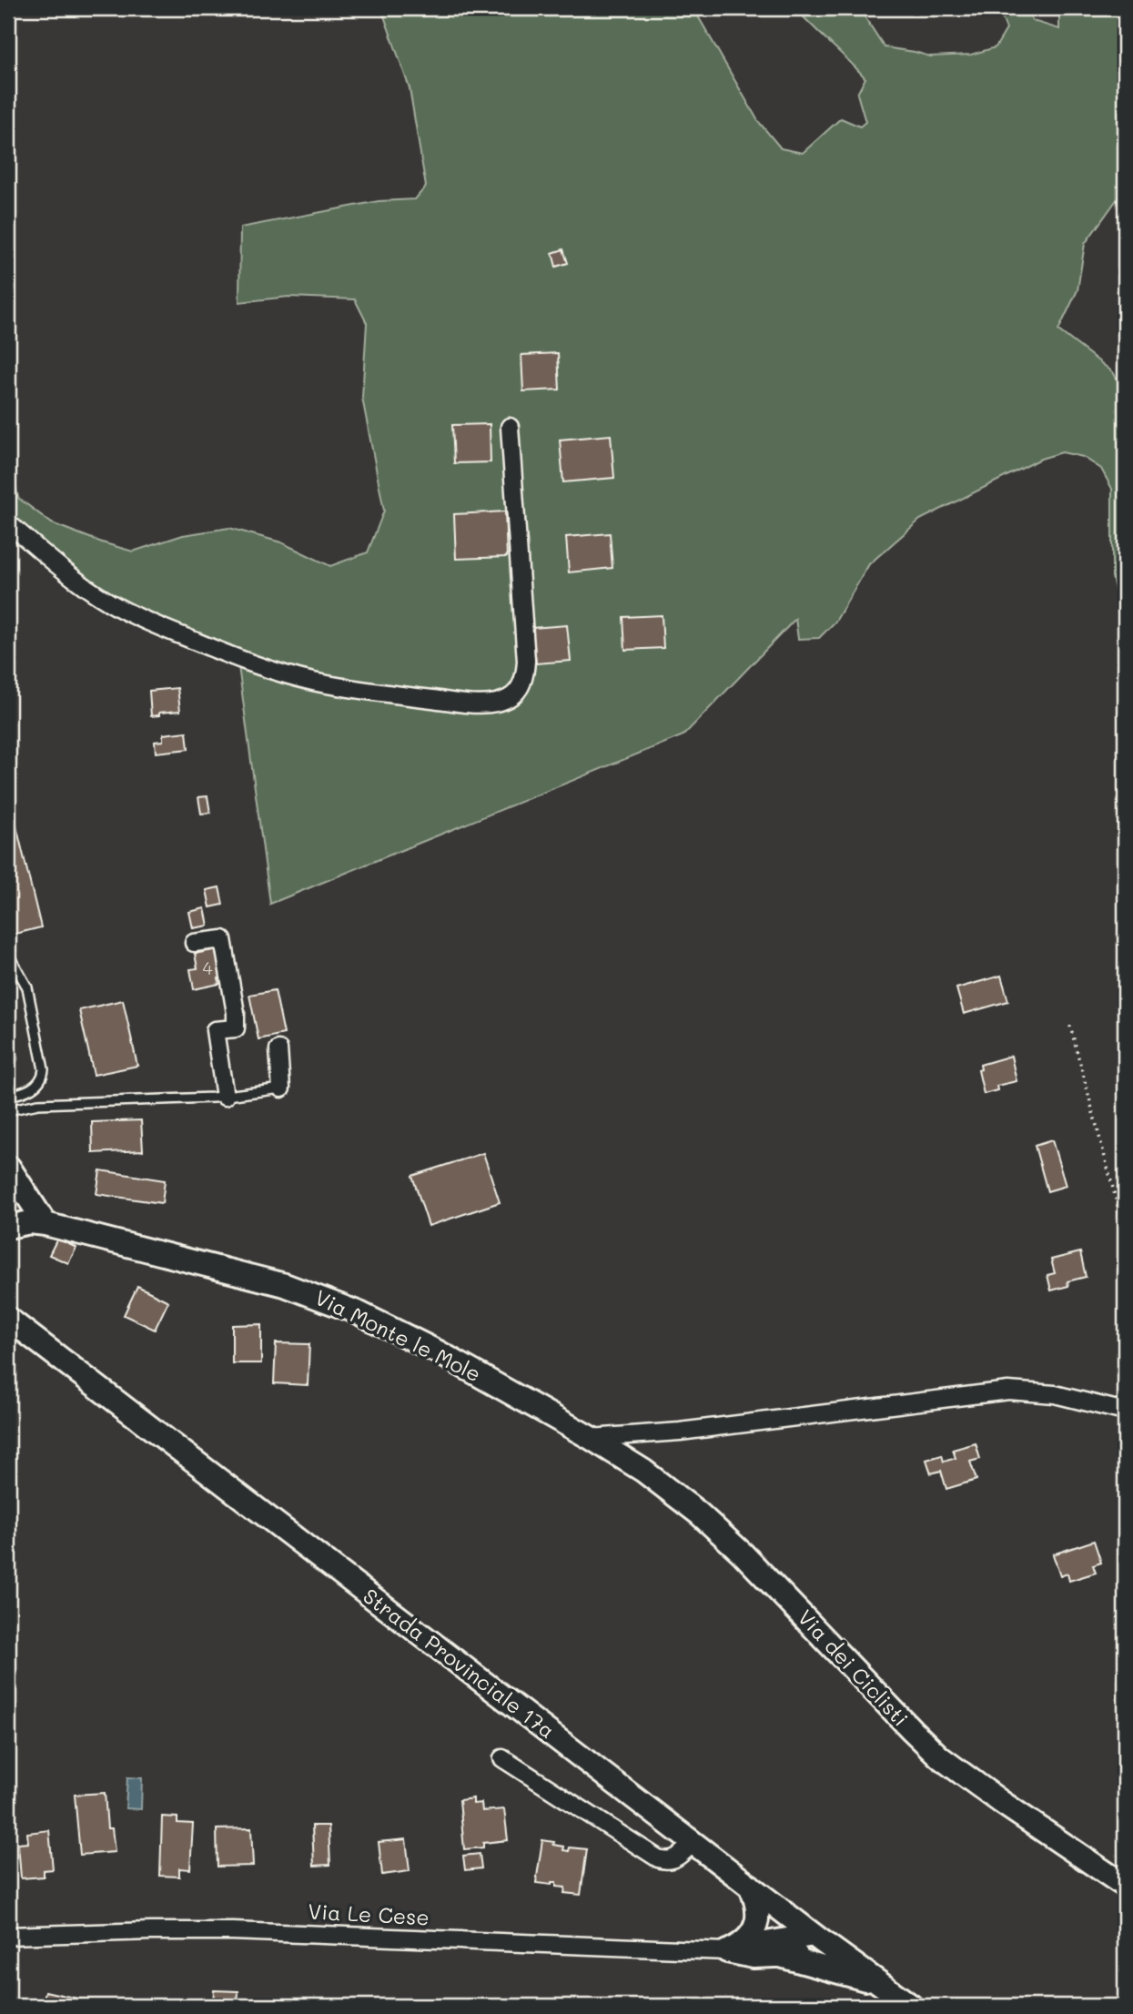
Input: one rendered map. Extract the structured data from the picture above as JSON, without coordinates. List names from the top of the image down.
{
  "streets": {
    "main road": ["Via Monte le Mole", "Strada Provinciale 17a", "Via dei Ciclisti"],
    "street": ["Via Le Cese"]
  },
  "crossings": [
    ["Via Monte le Mole", "Via dei Ciclisti"]
  ],
  "house_numbers": ["4"]
}
